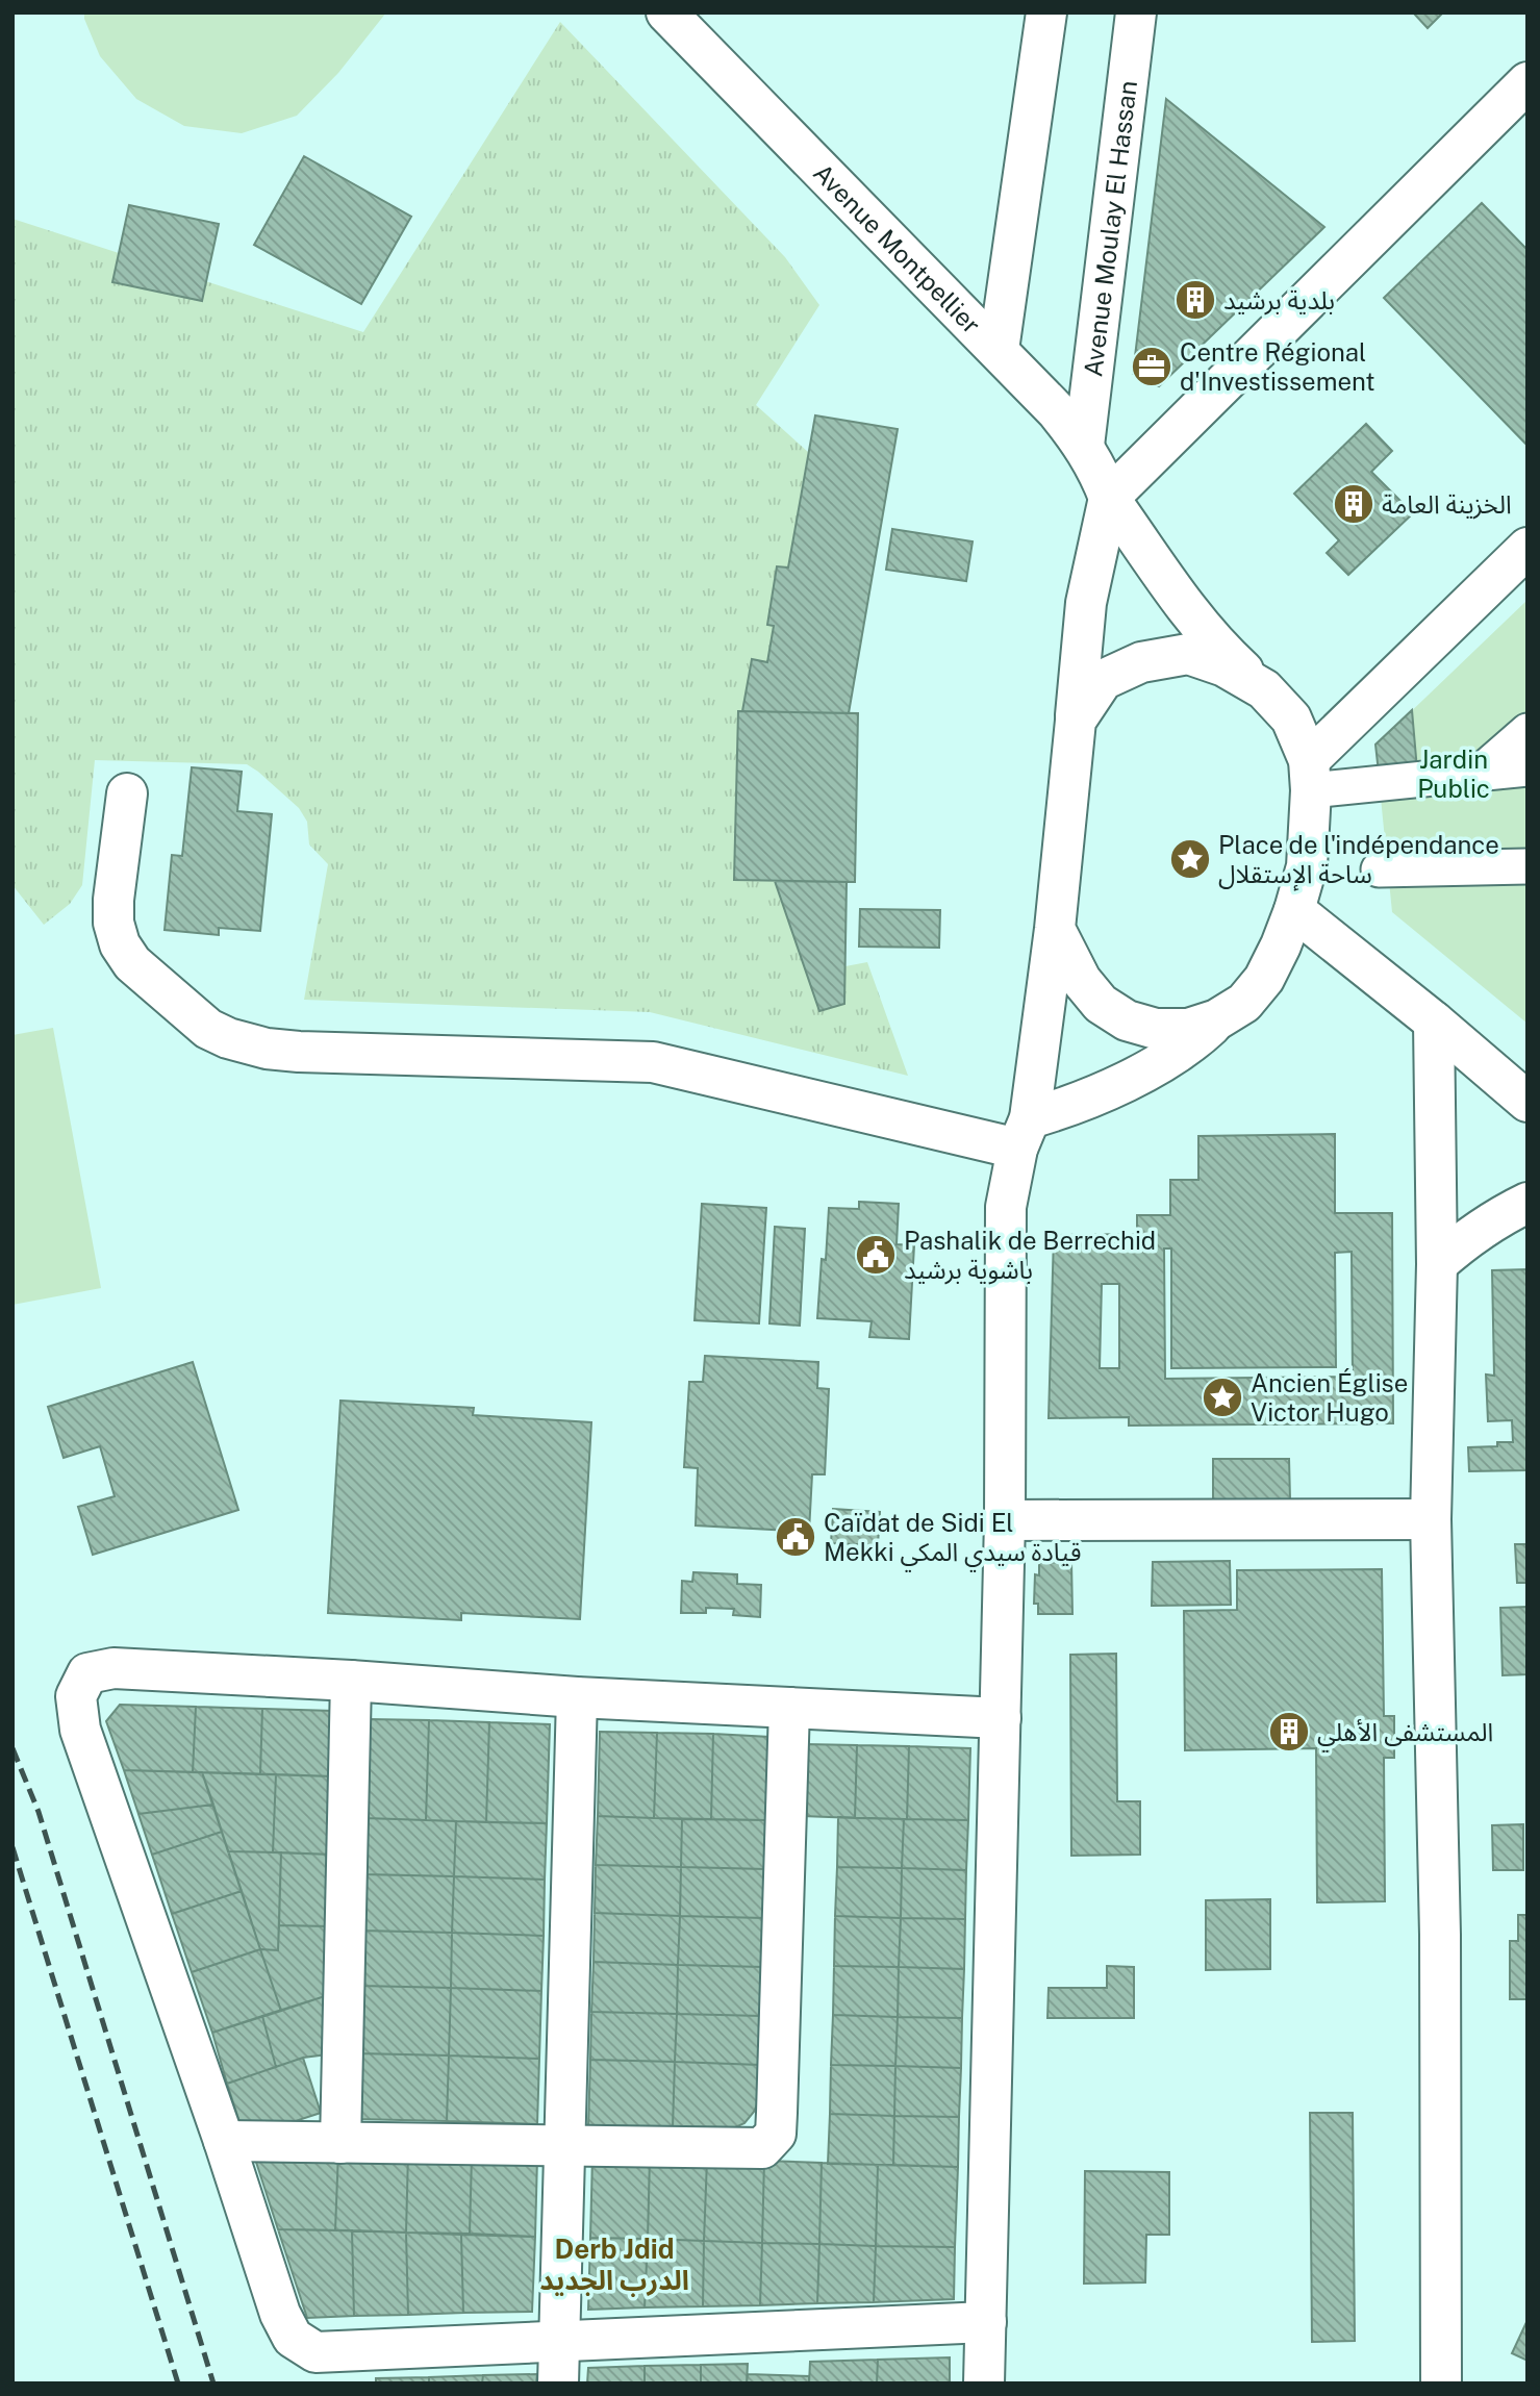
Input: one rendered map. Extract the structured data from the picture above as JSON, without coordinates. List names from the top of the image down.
{
  "streets": {
    "street": ["Avenue Moulay El Hassan", "Avenue Montpellier"]
  },
  "crossings": [
    ["Avenue Moulay El Hassan", "Avenue Montpellier"]
  ],
  "districts": ["Derb Jdid الدرب الجديد"],
  "parks": ["Jardin Public"],
  "places": {
    "building": ["بلدية برشيد", "الخزينة العامة", "المستشفى الأهلي"],
    "office": ["Centre Régional d'Investissement"],
    "place": ["Place de l'indépendance ساحة الإستقلال", "Ancien Église Victor Hugo"],
    "public building": ["Pashalik de Berrechid باشوية برشيد", "Caïdat de Sidi El Mekki قيادة سيدي المكي"]
  }
}
